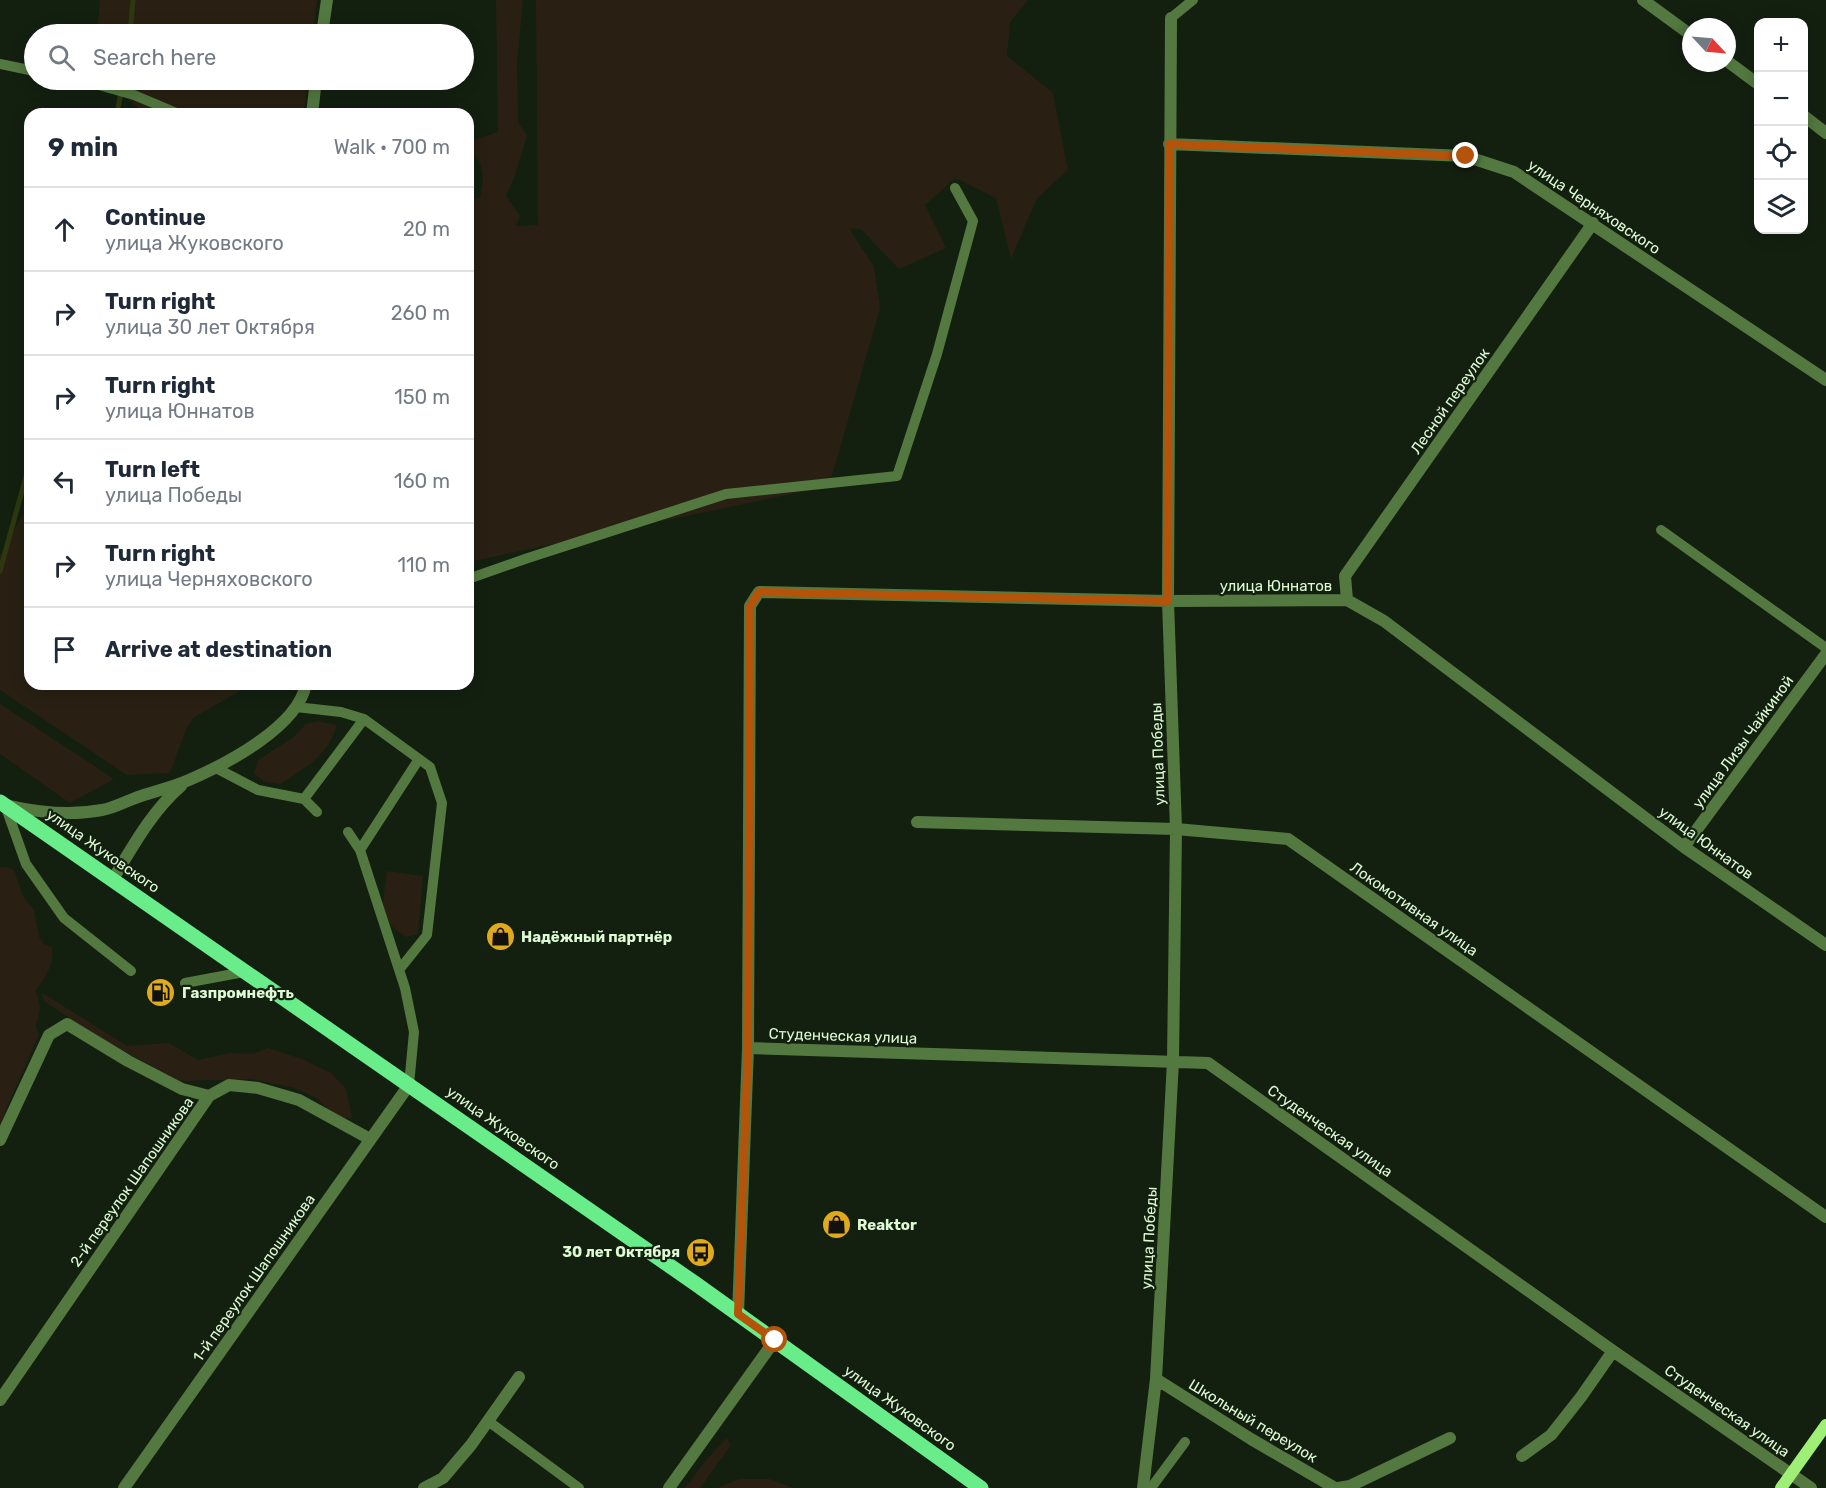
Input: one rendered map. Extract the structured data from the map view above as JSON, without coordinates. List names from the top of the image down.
{
  "streets": {
    "main road": ["улица Жуковского"],
    "street": [
      "улица Черняховского",
      "Лесной переулок",
      "улица Юннатов",
      "улица Лизы Чайкиной",
      "улица Победы",
      "Локомотивная улица",
      "Студенческая улица",
      "2-й переулок Шапошникова",
      "1-й переулок Шапошникова",
      "Школьный переулок"
    ]
  },
  "crossings": [
    ["улица Черняховского", "Лесной переулок"],
    ["улица Черняховского", "улица Победы"],
    ["Лесной переулок", "улица Юннатов"],
    ["улица Юннатов", "улица Лизы Чайкиной"],
    ["улица Юннатов", "улица Победы"],
    ["улица Юннатов", "Студенческая улица"],
    ["улица Победы", "Локомотивная улица"],
    ["улица Победы", "Студенческая улица"],
    ["улица Победы", "Школьный переулок"],
    ["улица Жуковского", "1-й переулок Шапошникова"],
    ["2-й переулок Шапошникова", "1-й переулок Шапошникова"]
  ],
  "places": {
    "shop": ["Надёжный партнёр", "Reaktor"],
    "fuel station": ["Газпромнефть"],
    "bus stop": ["30 лет Октября"]
  },
  "north": "bottom right",
  "page": {
    "map_buttons": ["+", "−"],
    "search": "Search here",
    "heading": ["9 min", "Walk · 700 m"],
    "list": [
      ["Continue", "улица Жуковского", "20 m"],
      ["Turn right", "улица 30 лет Октября", "260 m"],
      ["Turn right", "улица Юннатов", "150 m"],
      ["Turn left", "улица Победы", "160 m"],
      ["Turn right", "улица Черняховского", "110 m"],
      "Arrive at destination"
    ]
  }
}
